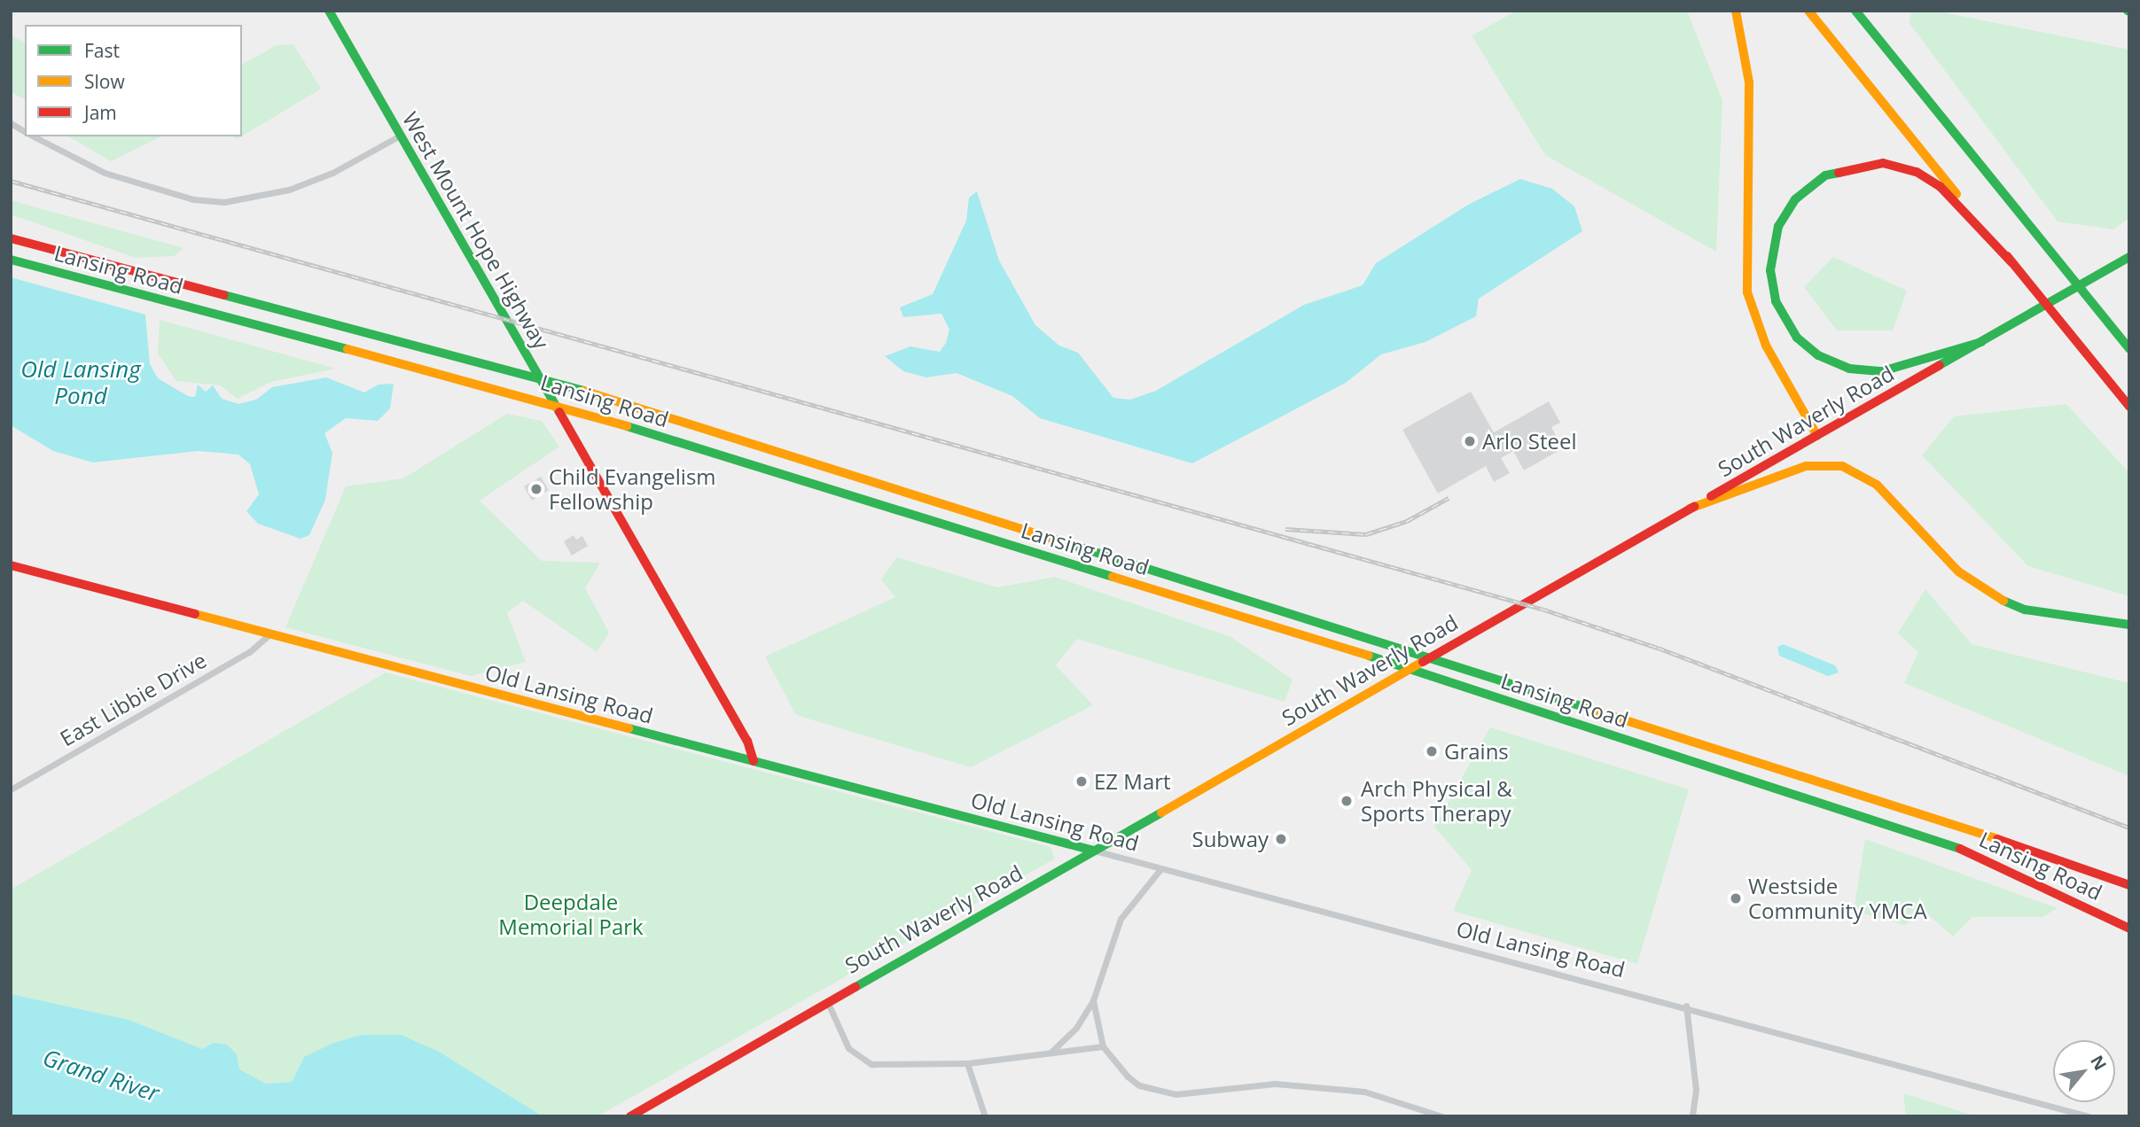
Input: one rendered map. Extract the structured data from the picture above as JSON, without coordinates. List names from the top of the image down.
{
  "streets": {
    "main road": [
      "West Mount Hope Highway",
      "Lansing Road",
      "South Waverly Road",
      "Old Lansing Road"
    ],
    "street": ["East Libbie Drive"]
  },
  "crossings": [
    ["West Mount Hope Highway", "Lansing Road"],
    ["West Mount Hope Highway", "Old Lansing Road"],
    ["Lansing Road", "South Waverly Road"],
    ["South Waverly Road", "Old Lansing Road"],
    ["Old Lansing Road", "East Libbie Drive"]
  ],
  "water": ["Old Lansing Pond", "Grand River"],
  "parks": ["Deepdale Memorial Park"],
  "places": [
    "Arlo Steel",
    "Child Evangelism Fellowship",
    "Grains",
    "EZ Mart",
    "Arch Physical & Sports Therapy",
    "Subway",
    "Westside Community YMCA"
  ],
  "legend": ["Fast", "Slow", "Jam"],
  "north": "top right"
}
